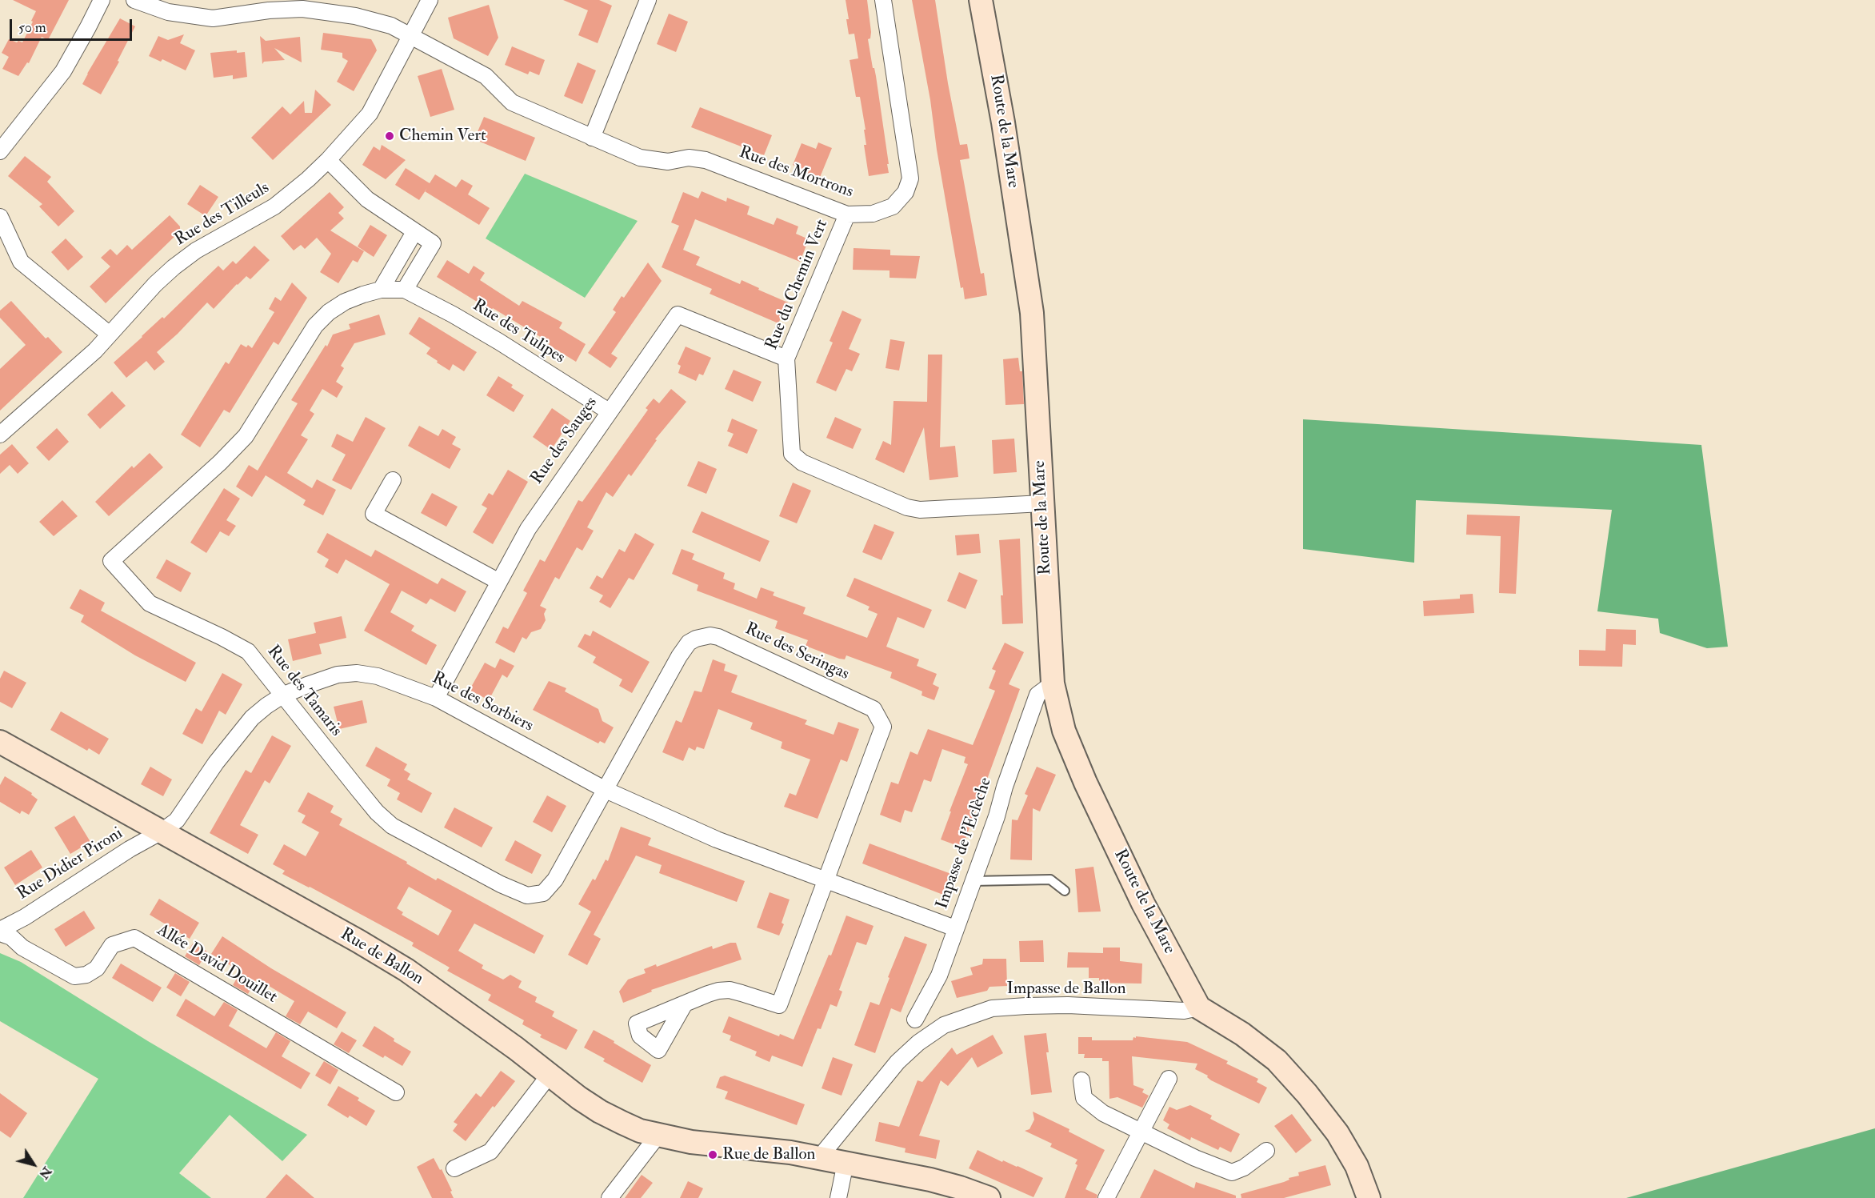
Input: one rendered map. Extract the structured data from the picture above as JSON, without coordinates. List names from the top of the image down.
{
  "streets": {
    "street": [
      "Route de la Mare",
      "Rue des Mortrons",
      "Rue des Tilleuls",
      "Rue du Chemin Vert",
      "Rue des Tulipes",
      "Rue des Sauges",
      "Rue des Seringas",
      "Rue des Tamaris",
      "Rue des Sorbiers",
      "Impasse de l'Eclèche",
      "Rue Didier Pironi",
      "Rue de Ballon",
      "Allée David Douillet",
      "Impasse de Ballon"
    ]
  },
  "crossings": [
    ["Route de la Mare", "Rue du Chemin Vert"],
    ["Route de la Mare", "Impasse de l'Eclèche"],
    ["Route de la Mare", "Impasse de Ballon"],
    ["Rue des Mortrons", "Rue des Tilleuls"],
    ["Rue des Mortrons", "Rue du Chemin Vert"],
    ["Rue du Chemin Vert", "Rue des Sauges"],
    ["Rue des Tulipes", "Rue des Sauges"],
    ["Rue des Tulipes", "Rue des Tamaris"],
    ["Rue des Sauges", "Rue des Sorbiers"],
    ["Rue des Seringas", "Rue des Tamaris"],
    ["Rue des Seringas", "Rue des Sorbiers"],
    ["Rue des Tamaris", "Rue des Sorbiers"],
    ["Rue des Sorbiers", "Impasse de l'Eclèche"],
    ["Rue des Sorbiers", "Rue Didier Pironi"],
    ["Rue des Sorbiers", "Rue de Ballon"],
    ["Rue Didier Pironi", "Rue de Ballon"],
    ["Rue Didier Pironi", "Allée David Douillet"],
    ["Rue de Ballon", "Impasse de Ballon"]
  ],
  "places": ["Chemin Vert", "Rue de Ballon"],
  "scale_bar": "50 m",
  "north": "bottom right"
}
